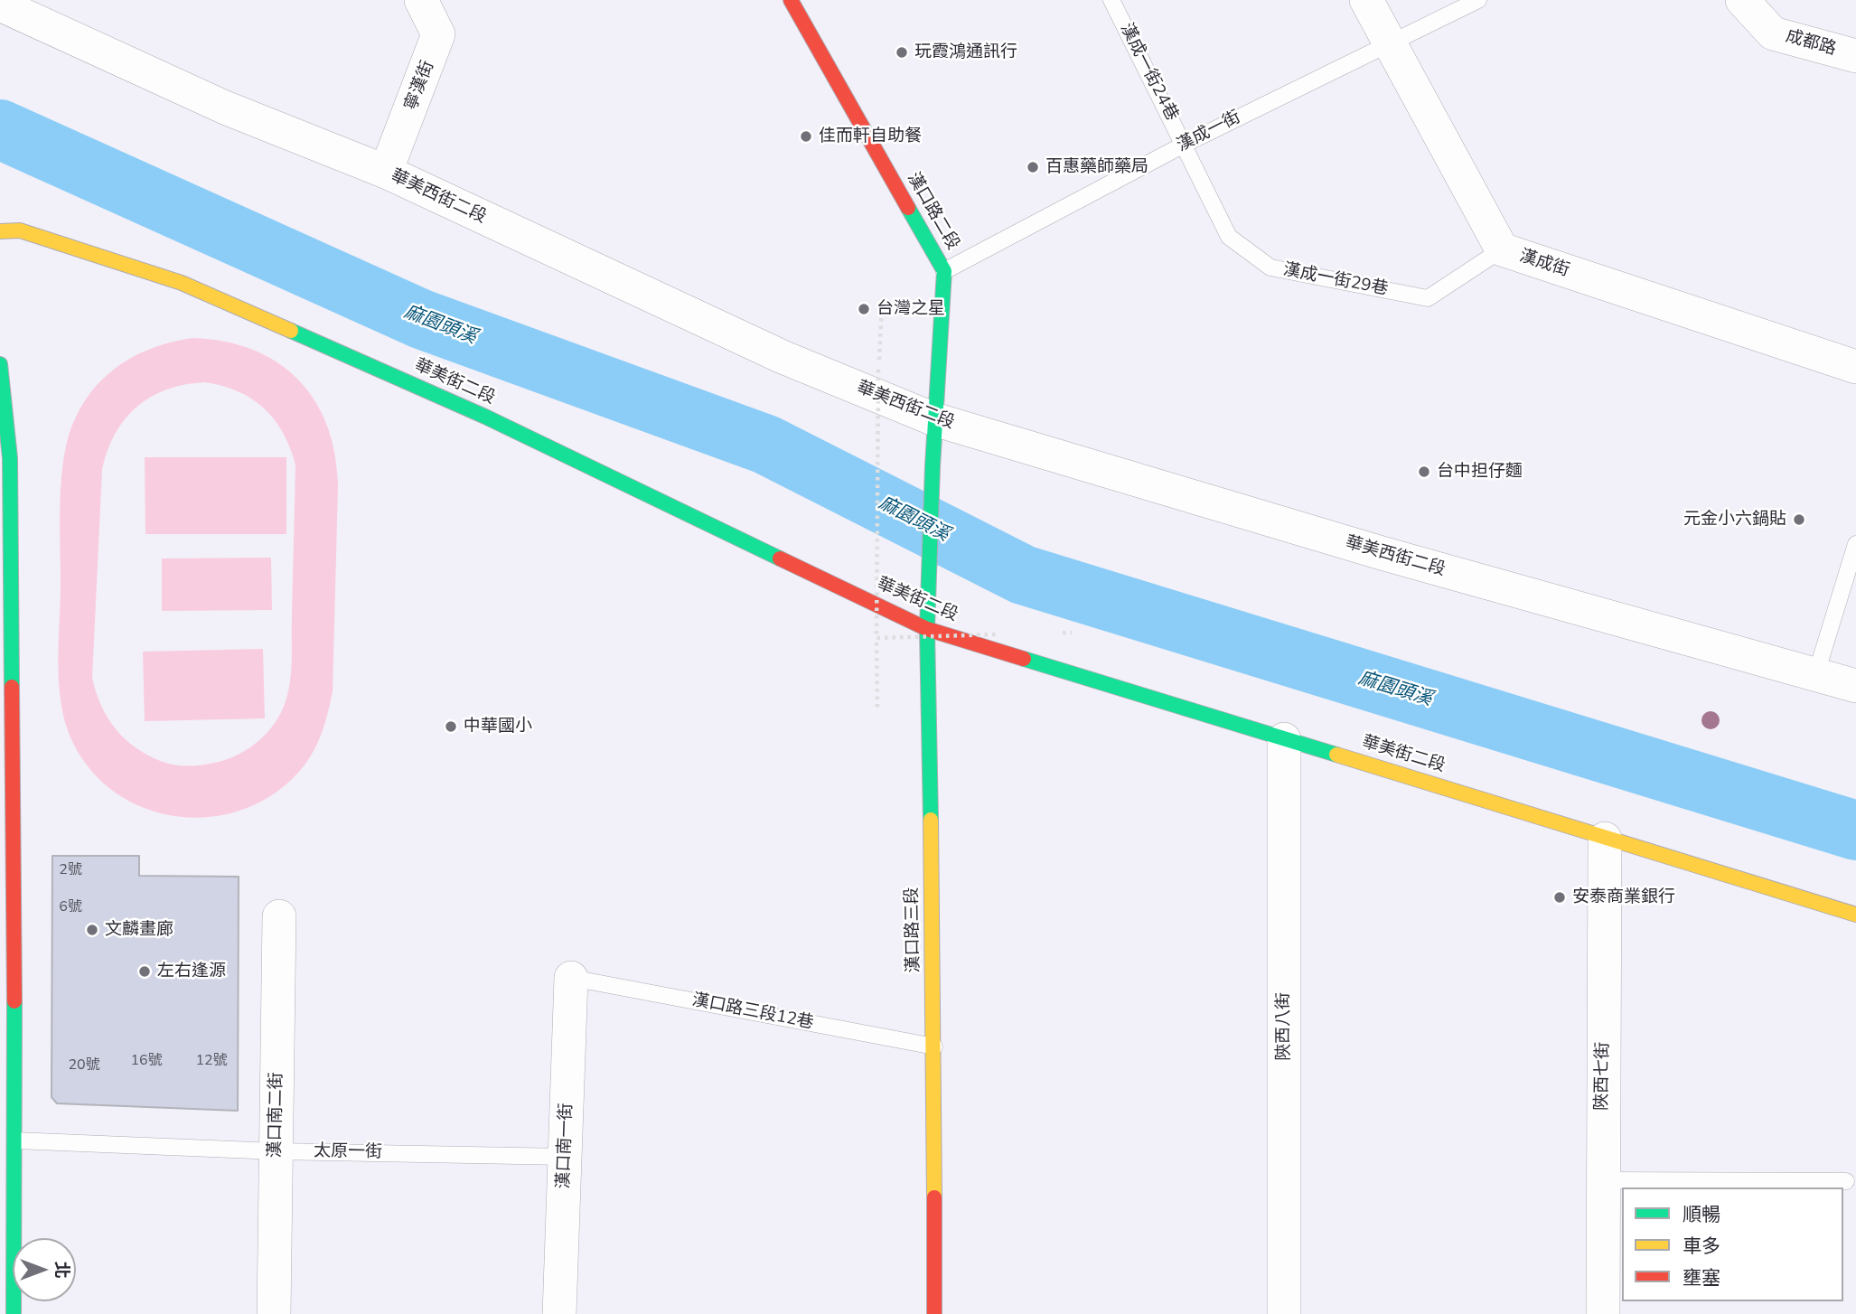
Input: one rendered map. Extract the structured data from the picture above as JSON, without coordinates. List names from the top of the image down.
{
  "streets": {
    "street": [
      "成都路",
      "寧漢街",
      "華美西街二段",
      "漢口路二段",
      "漢成街",
      "華美街二段",
      "漢口路三段",
      "陝西八街",
      "陜西七街",
      "漢口南二街",
      "漢口南一街"
    ],
    "lane": [
      "漢成一街24巷",
      "漢成一街",
      "漢成一街29巷",
      "漢口路三段12巷",
      "太原一街"
    ]
  },
  "crossings": [
    ["漢成一街24巷", "漢成一街"],
    ["漢成一街24巷", "漢成一街29巷"],
    ["寧漢街", "華美西街二段"],
    ["漢成一街", "漢口路二段"],
    ["漢成一街", "漢成街"],
    ["漢成一街", "漢成一街29巷"],
    ["華美西街二段", "漢口路二段"],
    ["漢口路二段", "漢口路三段"],
    ["漢成街", "漢成一街29巷"],
    ["華美街二段", "漢口路三段"],
    ["華美街二段", "陝西八街"],
    ["華美街二段", "陜西七街"],
    ["漢口路三段", "漢口路三段12巷"],
    ["漢口路三段12巷", "漢口南一街"],
    ["漢口南二街", "太原一街"],
    ["漢口南一街", "太原一街"]
  ],
  "water": ["麻園頭溪"],
  "places": [
    "玩霞鴻通訊行",
    "佳而軒自助餐",
    "百惠藥師藥局",
    "台灣之星",
    "台中担仔麵",
    "元金小六鍋貼",
    "中華國小",
    "安泰商業銀行",
    "文麟畫廊",
    "左右逢源"
  ],
  "house_numbers": [
    "2號",
    "6號",
    "16號",
    "12號",
    "20號"
  ],
  "legend": ["順暢", "車多", "壅塞"],
  "north": "right"
}
